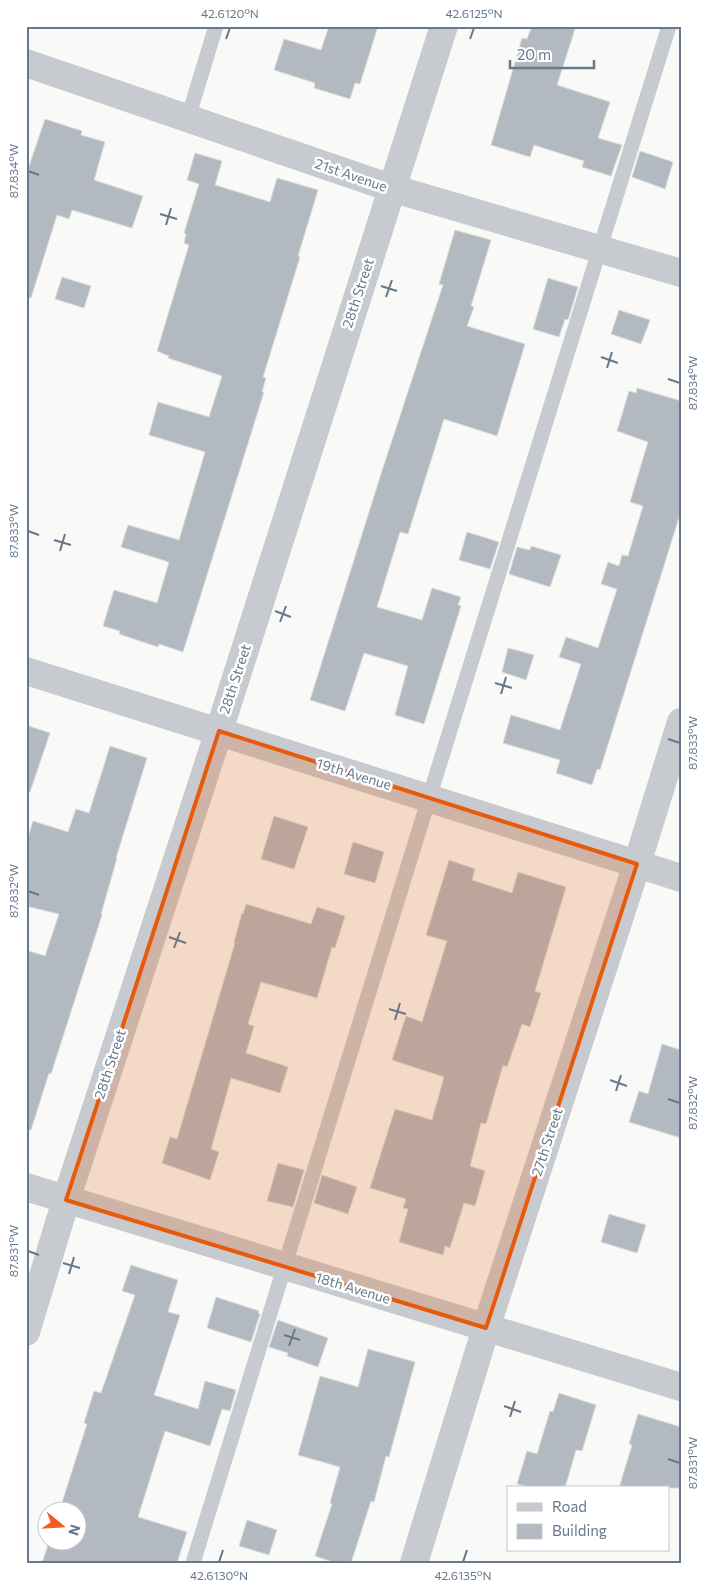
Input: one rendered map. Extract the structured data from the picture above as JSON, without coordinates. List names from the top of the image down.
{
  "streets": {
    "street": [
      "21st Avenue",
      "28th Street",
      "19th Avenue",
      "27th Street",
      "18th Avenue"
    ]
  },
  "crossings": [
    ["21st Avenue", "28th Street"],
    ["28th Street", "19th Avenue"],
    ["28th Street", "18th Avenue"],
    ["19th Avenue", "27th Street"],
    ["27th Street", "18th Avenue"]
  ],
  "legend": ["Road", "Building"],
  "scale_bar": "20 m",
  "north": "right",
  "coordinates": [
    "42.6120°N",
    "42.6125°N",
    "87.834°W",
    "87.833°W",
    "87.832°W",
    "87.831°W",
    "42.6130°N",
    "42.6135°N"
  ]
}
